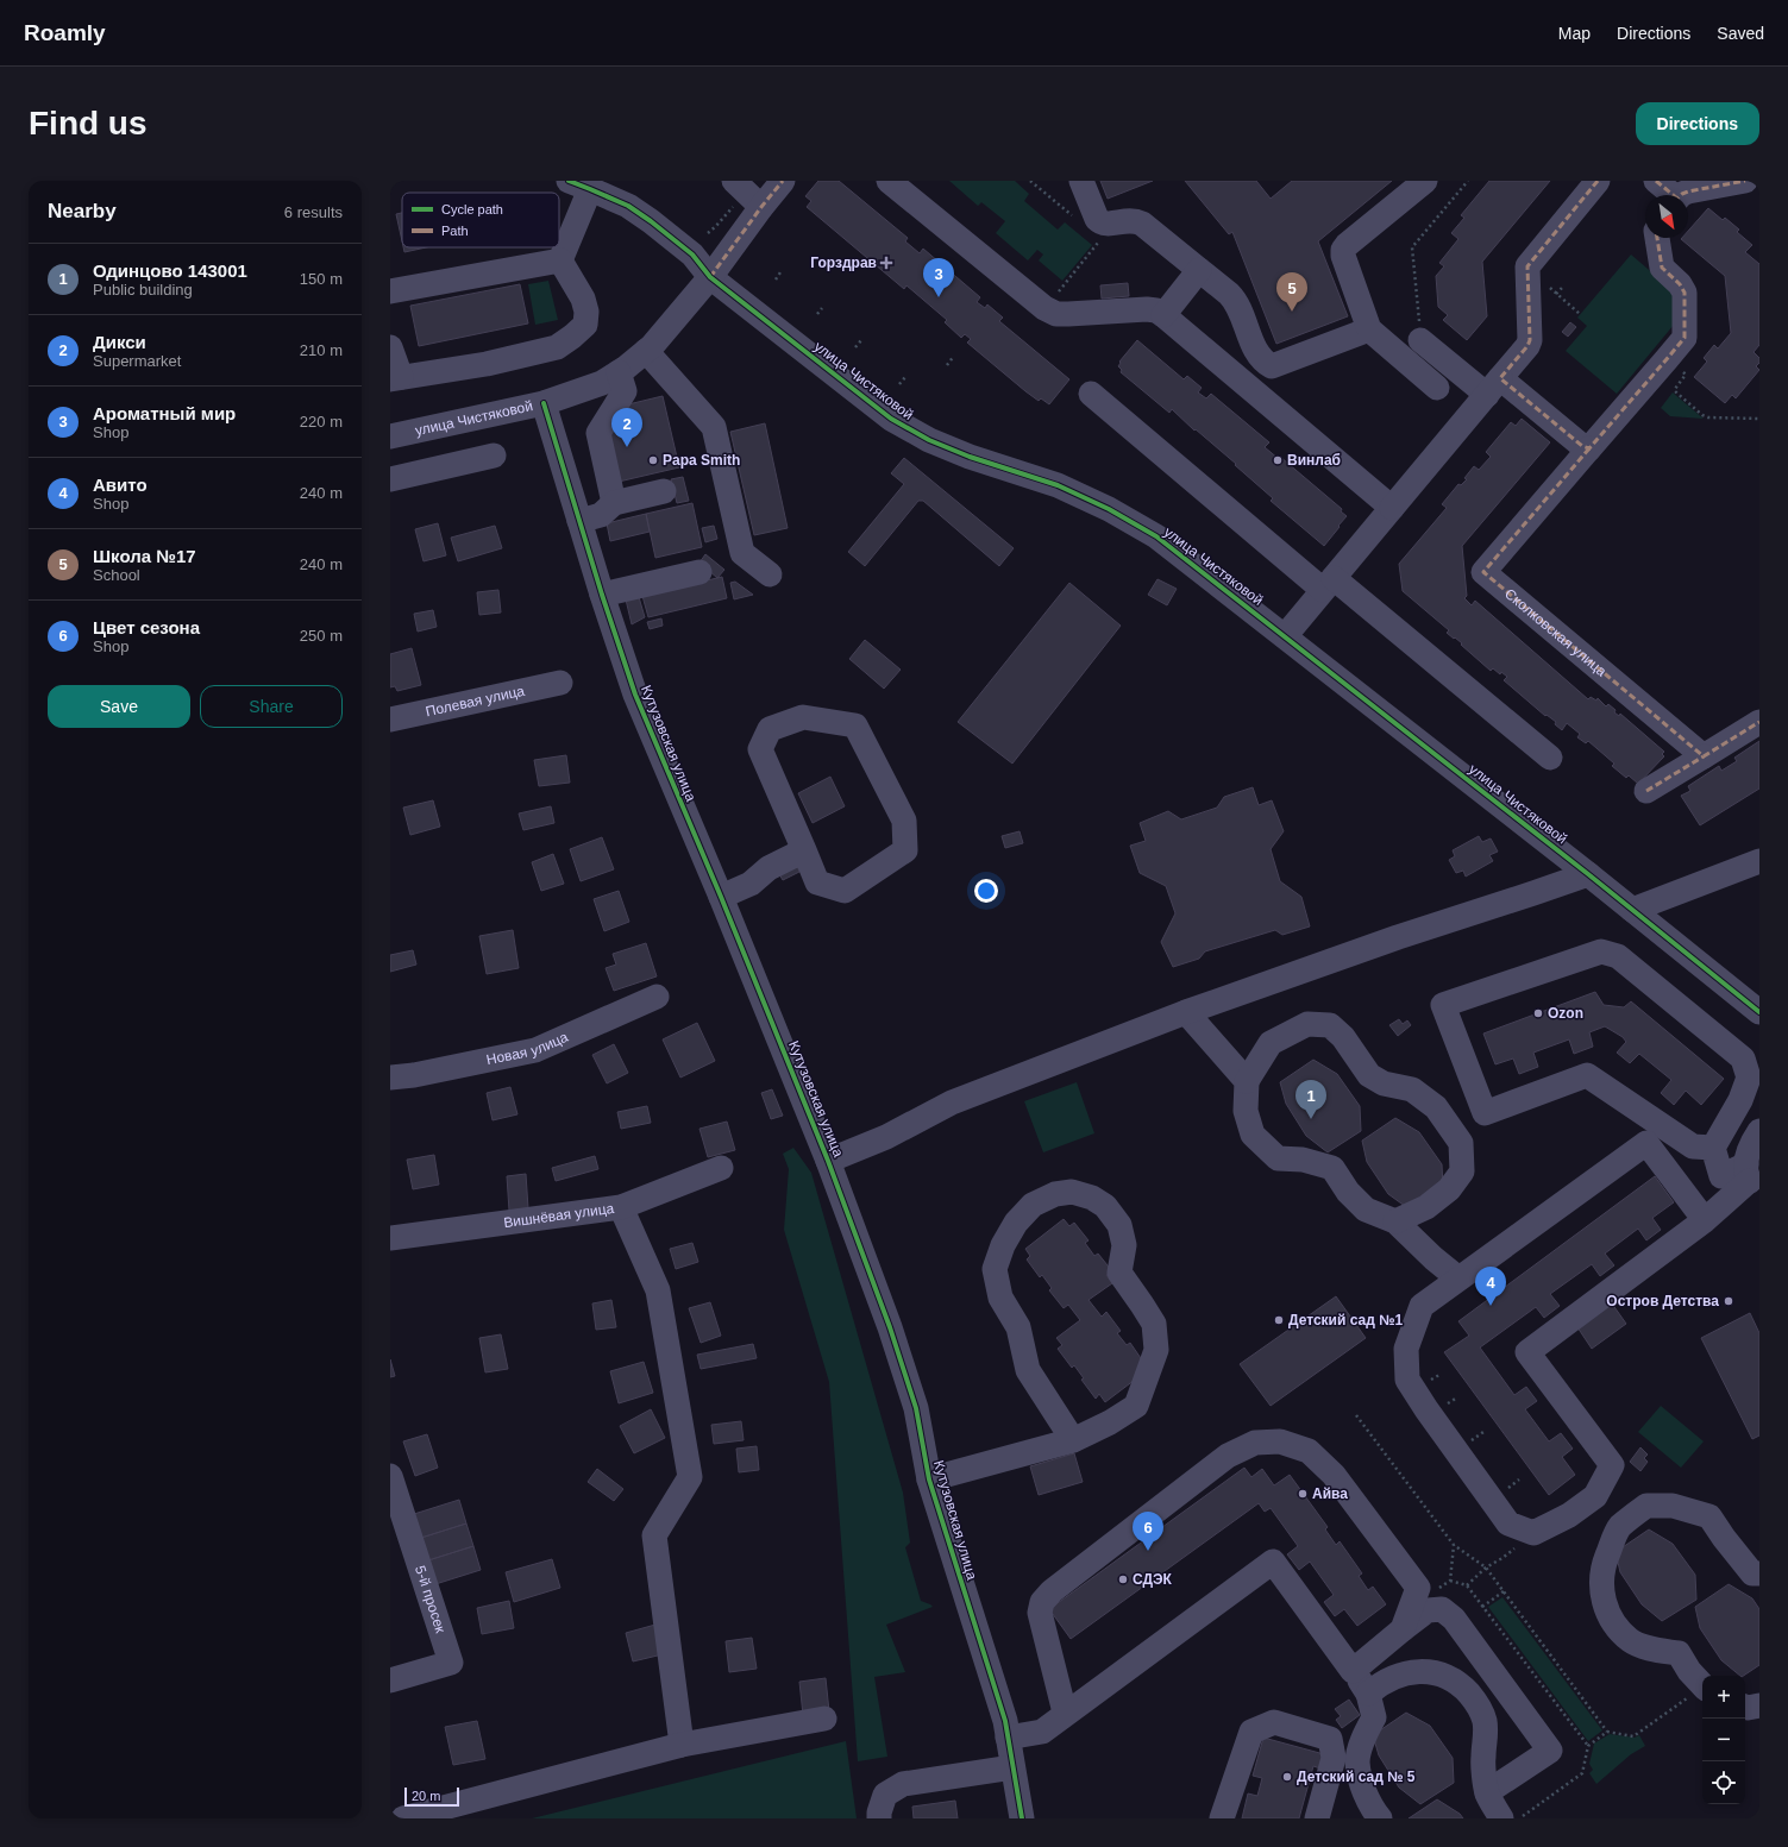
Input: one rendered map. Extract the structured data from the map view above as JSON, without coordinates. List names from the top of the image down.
{
  "streets": {
    "street": [
      "улица Чистяковой",
      "Сколковская улица",
      "Полевая улица",
      "Кутузовская улица",
      "Новая улица",
      "Вишнёвая улица",
      "5-й просек"
    ]
  },
  "crossings": [
    ["улица Чистяковой", "Кутузовская улица"]
  ],
  "places": {
    "health": ["Горздрав"],
    "other": [
      "Papa Smith",
      "Винлаб",
      "Ozon",
      "Остров Детства",
      "Детский сад №1",
      "Айва",
      "СДЭК",
      "Детский сад № 5"
    ]
  },
  "legend": ["Cycle path", "Path"],
  "scale_bar": "20 m",
  "north": "bottom right",
  "page": {
    "header": "Roamly",
    "nav": ["Map", "Directions", "Saved"],
    "buttons": [
      "Directions",
      ["Save", "Share"]
    ],
    "title": "Find us",
    "heading": ["Nearby", "6 results"],
    "list": [
      {
        "mark": "1",
        "name": "Одинцово 143001",
        "note": "Public building",
        "value": "150 m"
      },
      {
        "mark": "2",
        "name": "Дикси",
        "note": "Supermarket",
        "value": "210 m"
      },
      {
        "mark": "3",
        "name": "Ароматный мир",
        "note": "Shop",
        "value": "220 m"
      },
      {
        "mark": "4",
        "name": "Авито",
        "note": "Shop",
        "value": "240 m"
      },
      {
        "mark": "5",
        "name": "Школа №17",
        "note": "School",
        "value": "240 m"
      },
      {
        "mark": "6",
        "name": "Цвет сезона",
        "note": "Shop",
        "value": "250 m"
      }
    ],
    "pins": [
      "3",
      "5",
      "2",
      "1",
      "4",
      "6"
    ],
    "map_buttons": ["+", "−"],
    "scale": "20 m"
  }
}
